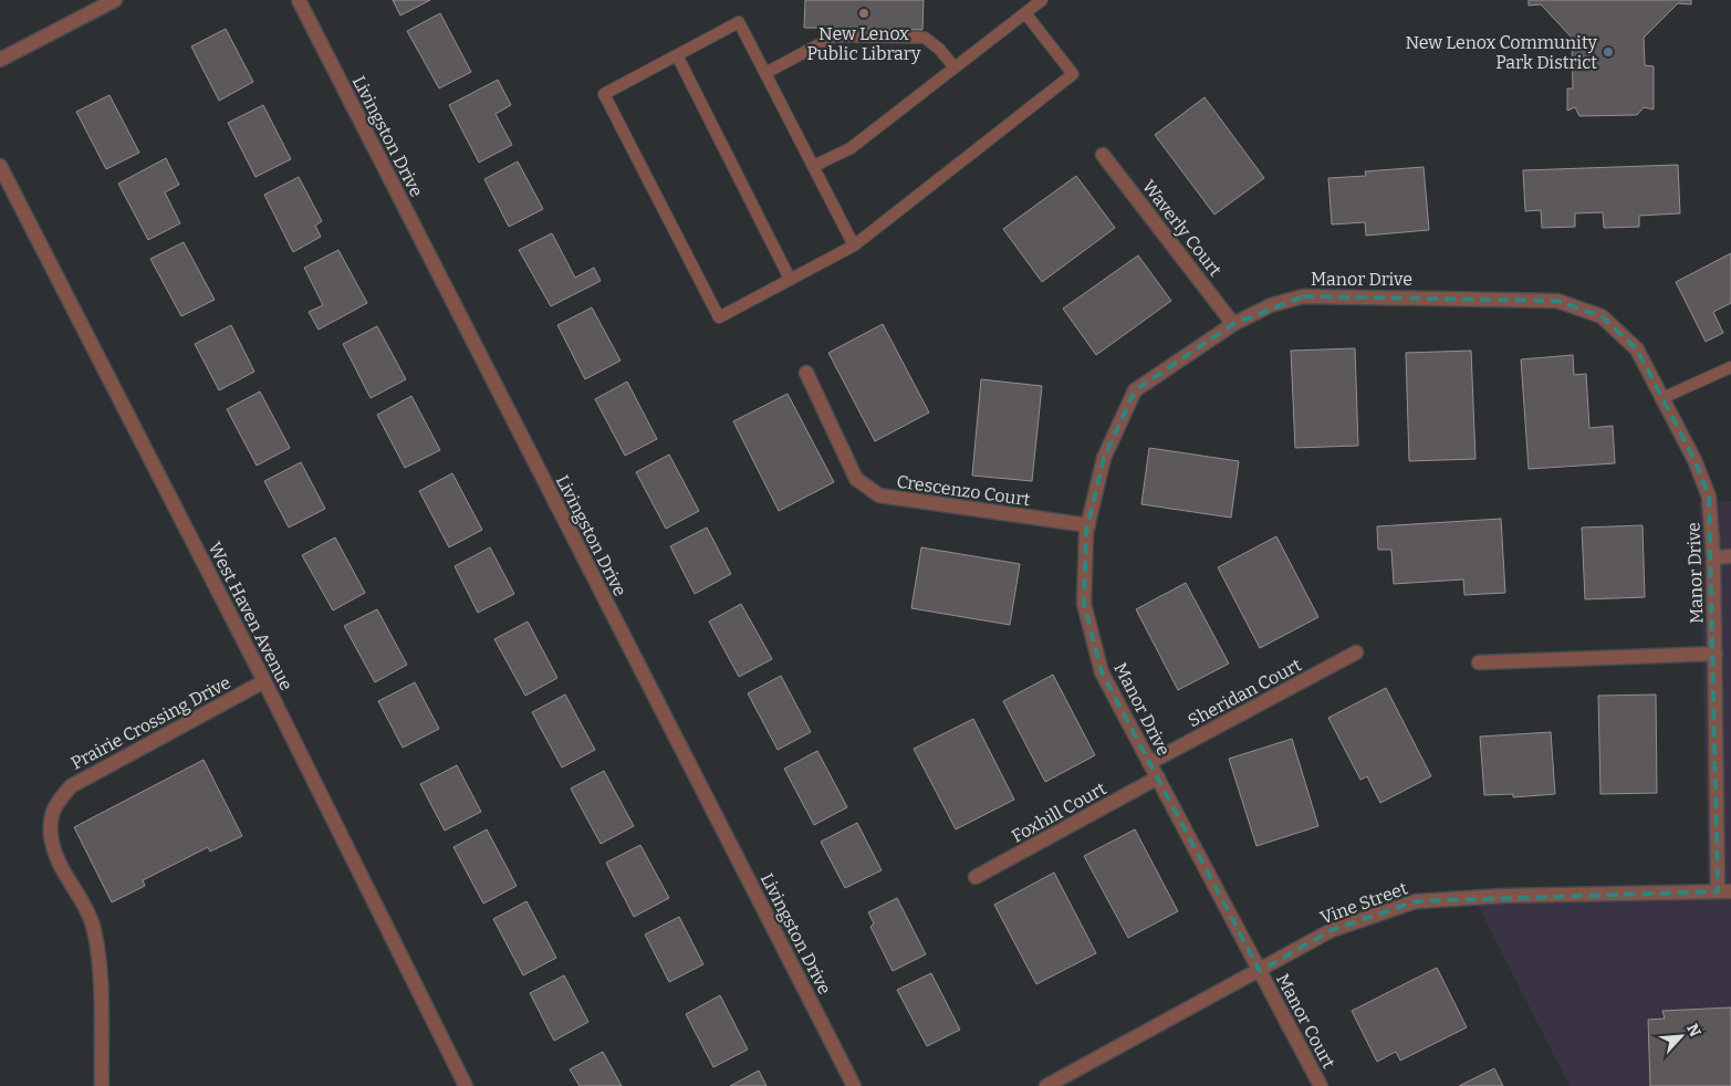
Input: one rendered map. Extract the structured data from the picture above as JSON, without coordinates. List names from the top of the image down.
{
  "streets": {
    "street": [
      "Livingston Drive",
      "Waverly Court",
      "Manor Drive",
      "Crescenzo Court",
      "West Haven Avenue",
      "Sheridan Court",
      "Prairie Crossing Drive",
      "Foxhill Court",
      "Vine Street",
      "Manor Court"
    ]
  },
  "crossings": [
    ["Waverly Court", "Manor Drive"],
    ["Manor Drive", "Crescenzo Court"],
    ["Manor Drive", "Sheridan Court"],
    ["Manor Drive", "Foxhill Court"],
    ["Manor Drive", "Vine Street"],
    ["Manor Drive", "Manor Court"],
    ["West Haven Avenue", "Prairie Crossing Drive"],
    ["Vine Street", "Manor Court"]
  ],
  "places": ["New Lenox Public Library", "New Lenox Community Park District"],
  "north": "top right"
}
